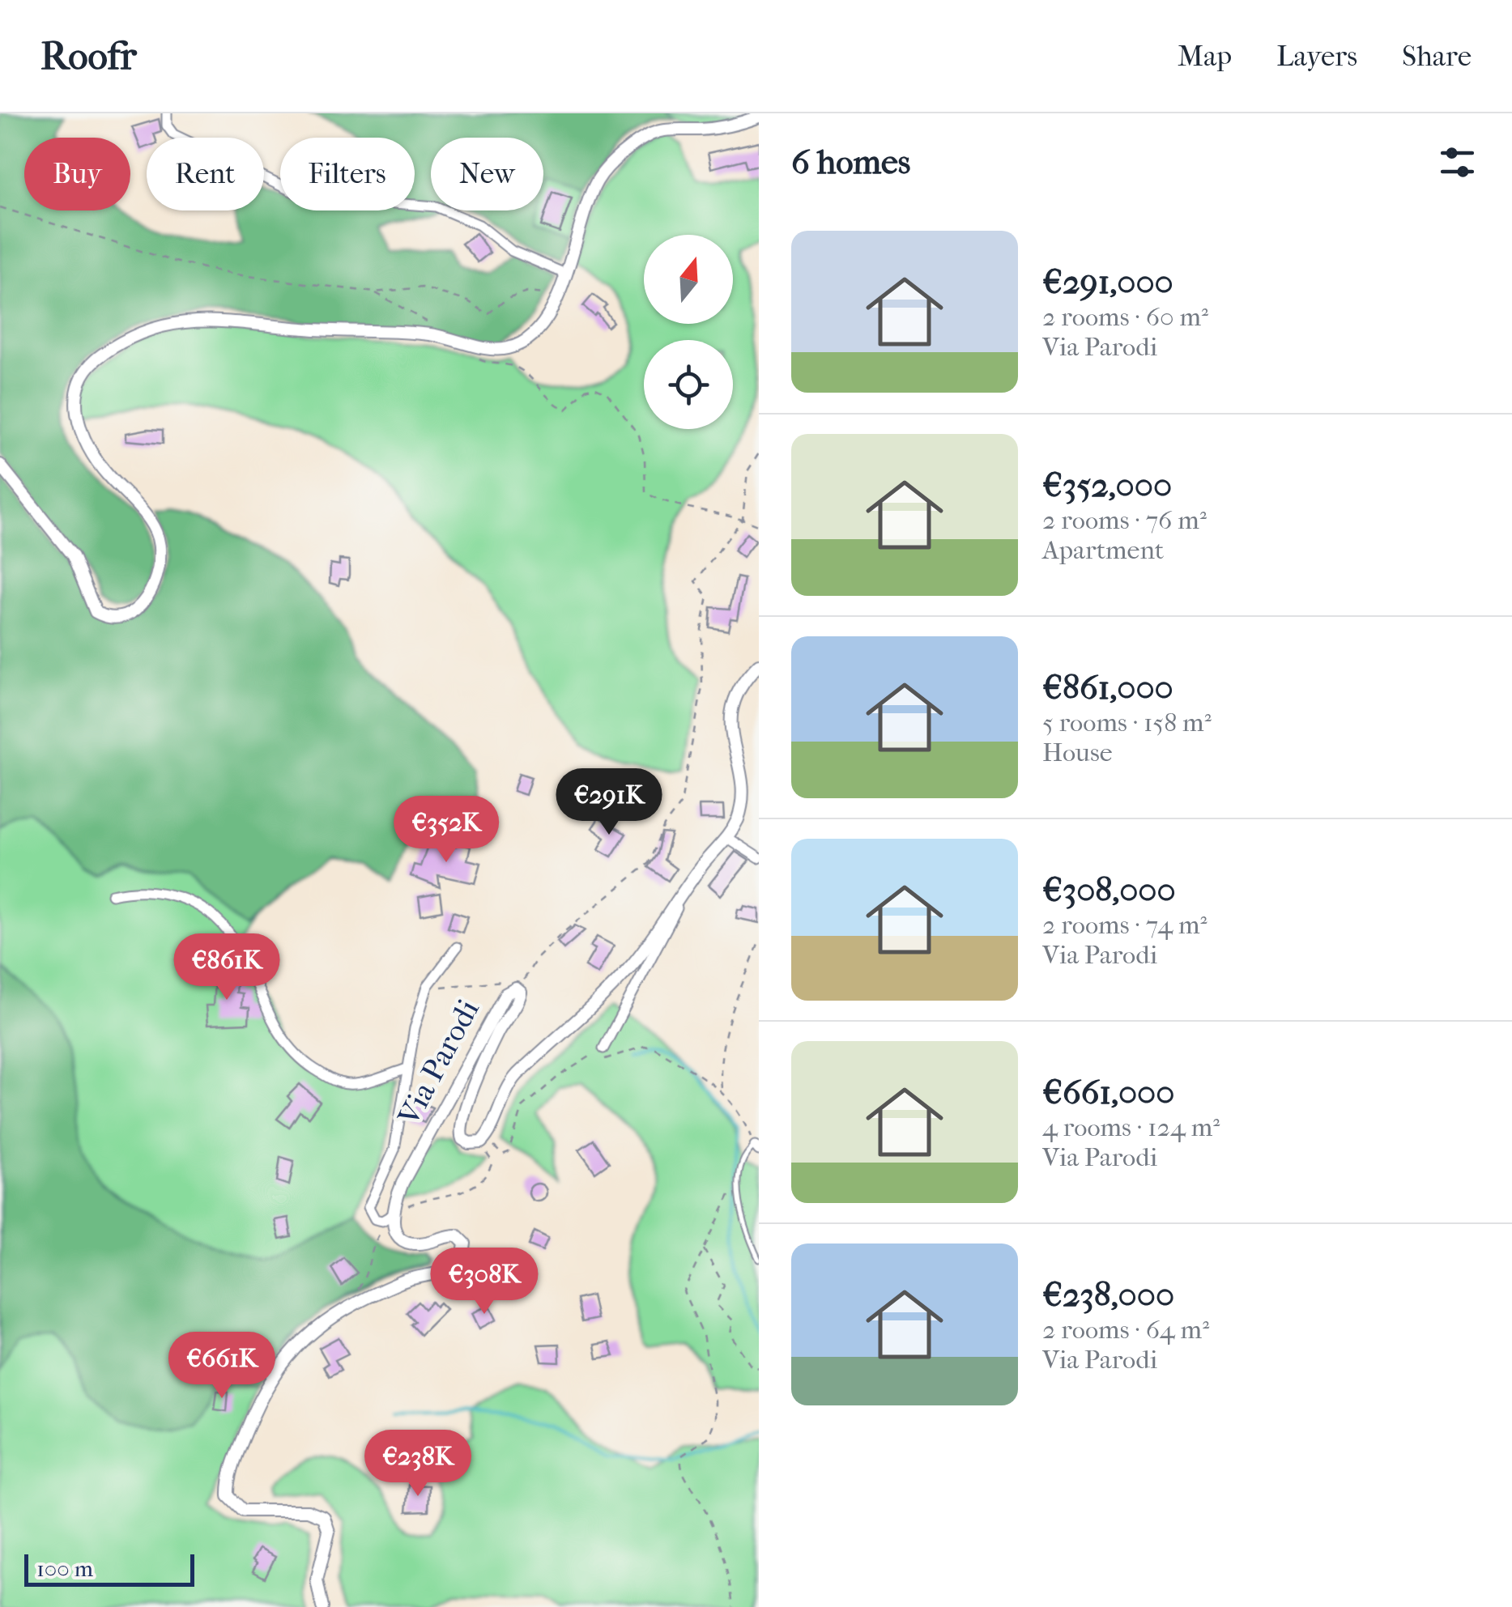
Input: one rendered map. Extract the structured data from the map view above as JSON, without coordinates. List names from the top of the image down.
{
  "streets": {
    "street": ["Via Parodi"]
  },
  "scale_bar": "100 m",
  "north": "top",
  "page": {
    "header": "Roofr",
    "nav": ["Map", "Layers", "Share"],
    "heading": "6 homes",
    "chip": [
      "Buy",
      "Rent",
      "Filters",
      "New"
    ],
    "list": [
      {
        "name": "€291,000",
        "note": "2 rooms · 60 m² · Via Parodi"
      },
      {
        "name": "€352,000",
        "note": "2 rooms · 76 m² · Apartment"
      },
      {
        "name": "€861,000",
        "note": "5 rooms · 158 m² · House"
      },
      {
        "name": "€308,000",
        "note": "2 rooms · 74 m² · Via Parodi"
      },
      {
        "name": "€661,000",
        "note": "4 rooms · 124 m² · Via Parodi"
      },
      {
        "name": "€238,000",
        "note": "2 rooms · 64 m² · Via Parodi"
      }
    ],
    "price": [
      "€291K",
      "€352K",
      "€861K",
      "€308K",
      "€661K",
      "€238K"
    ],
    "scale": "100 m"
  }
}
